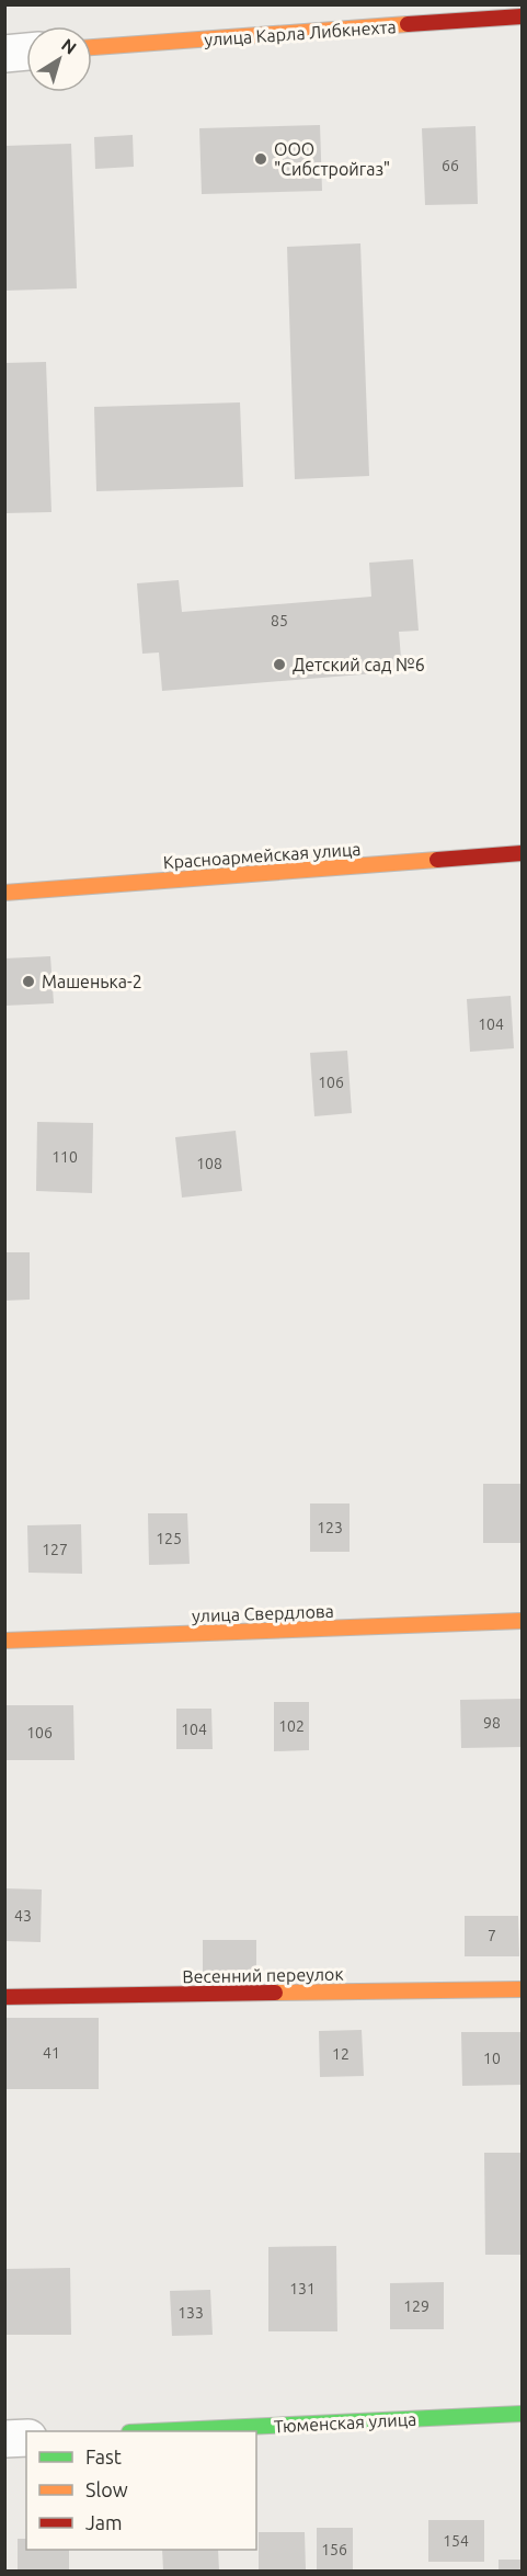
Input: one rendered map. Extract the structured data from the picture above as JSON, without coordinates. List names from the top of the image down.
{
  "streets": {
    "street": [
      "улица Карла Либкнехта",
      "Красноармейская улица",
      "улица Свердлова",
      "Весенний переулок",
      "Тюменская улица"
    ]
  },
  "places": ["ООО \"Сибстройгаз\"", "Детский сад №6", "Машенька-2"],
  "house_numbers": [
    "66",
    "85",
    "104",
    "106",
    "110",
    "108",
    "123",
    "125",
    "127",
    "98",
    "102",
    "104",
    "106",
    "43",
    "7",
    "41",
    "12",
    "10",
    "131",
    "129",
    "133",
    "154",
    "156"
  ],
  "legend": ["Fast", "Slow", "Jam"],
  "north": "top right"
}
